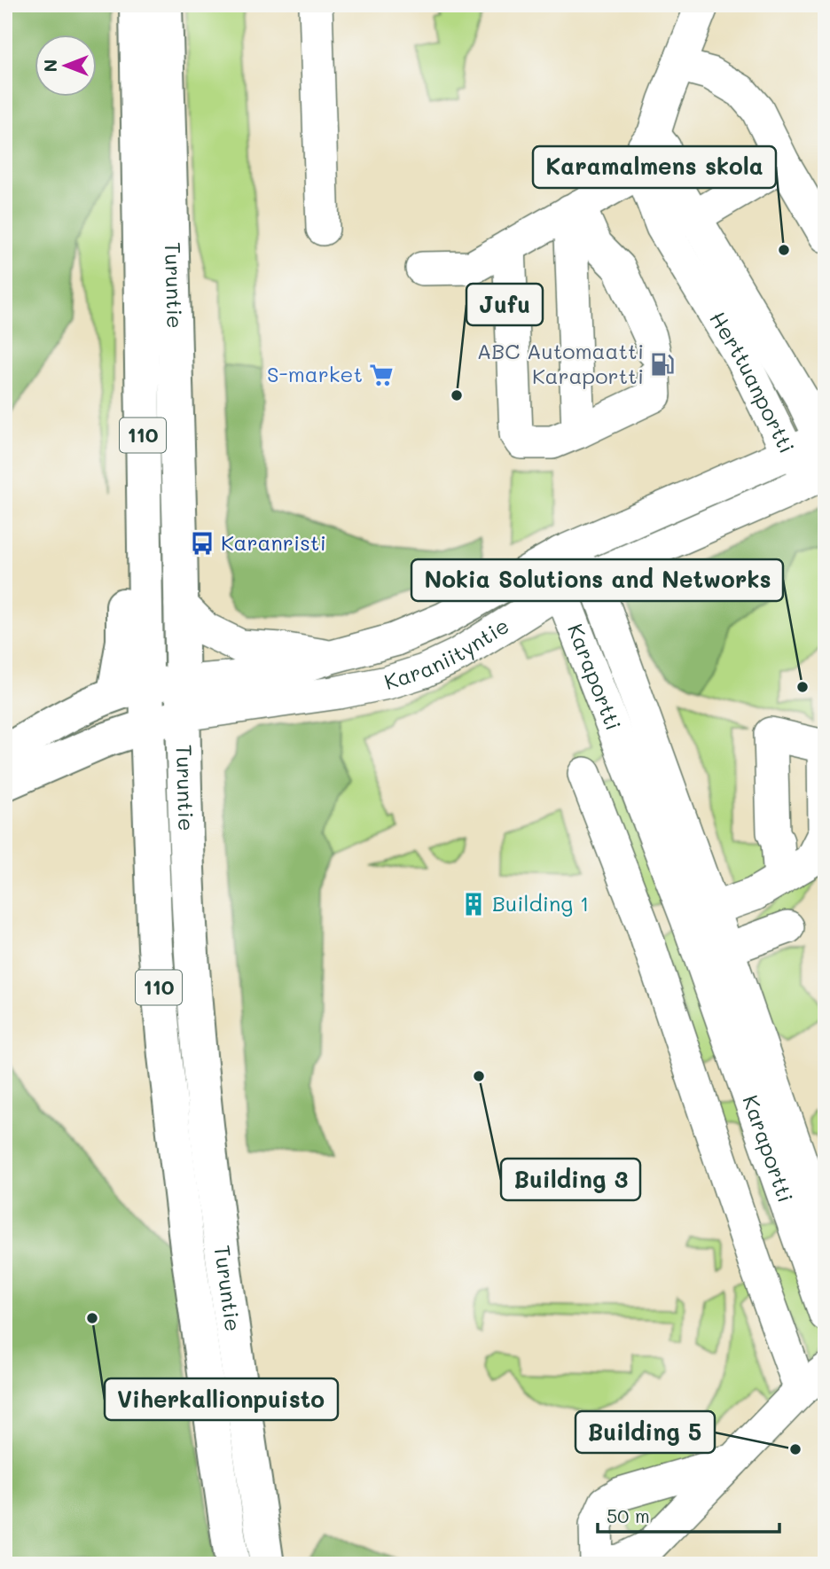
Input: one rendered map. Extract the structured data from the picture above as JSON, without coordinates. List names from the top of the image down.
{
  "streets": {
    "main road": ["Turuntie", "110"],
    "street": ["Herttuanportti", "Karaniityntie", "Karaportti"]
  },
  "crossings": [
    ["Turuntie", "Karaniityntie"],
    ["Herttuanportti", "Karaniityntie"],
    ["Karaniityntie", "Karaportti"]
  ],
  "places": {
    "other": [
      "Karamalmens skola",
      "Jufu",
      "Nokia Solutions and Networks",
      "Building 3",
      "Viherkallionpuisto",
      "Building 5"
    ],
    "fuel station": ["ABC Automaatti Karaportti"],
    "supermarket": ["S-market"],
    "bus stop": ["Karanristi"],
    "building": ["Building 1"]
  },
  "scale_bar": "50 m",
  "north": "left"
}
